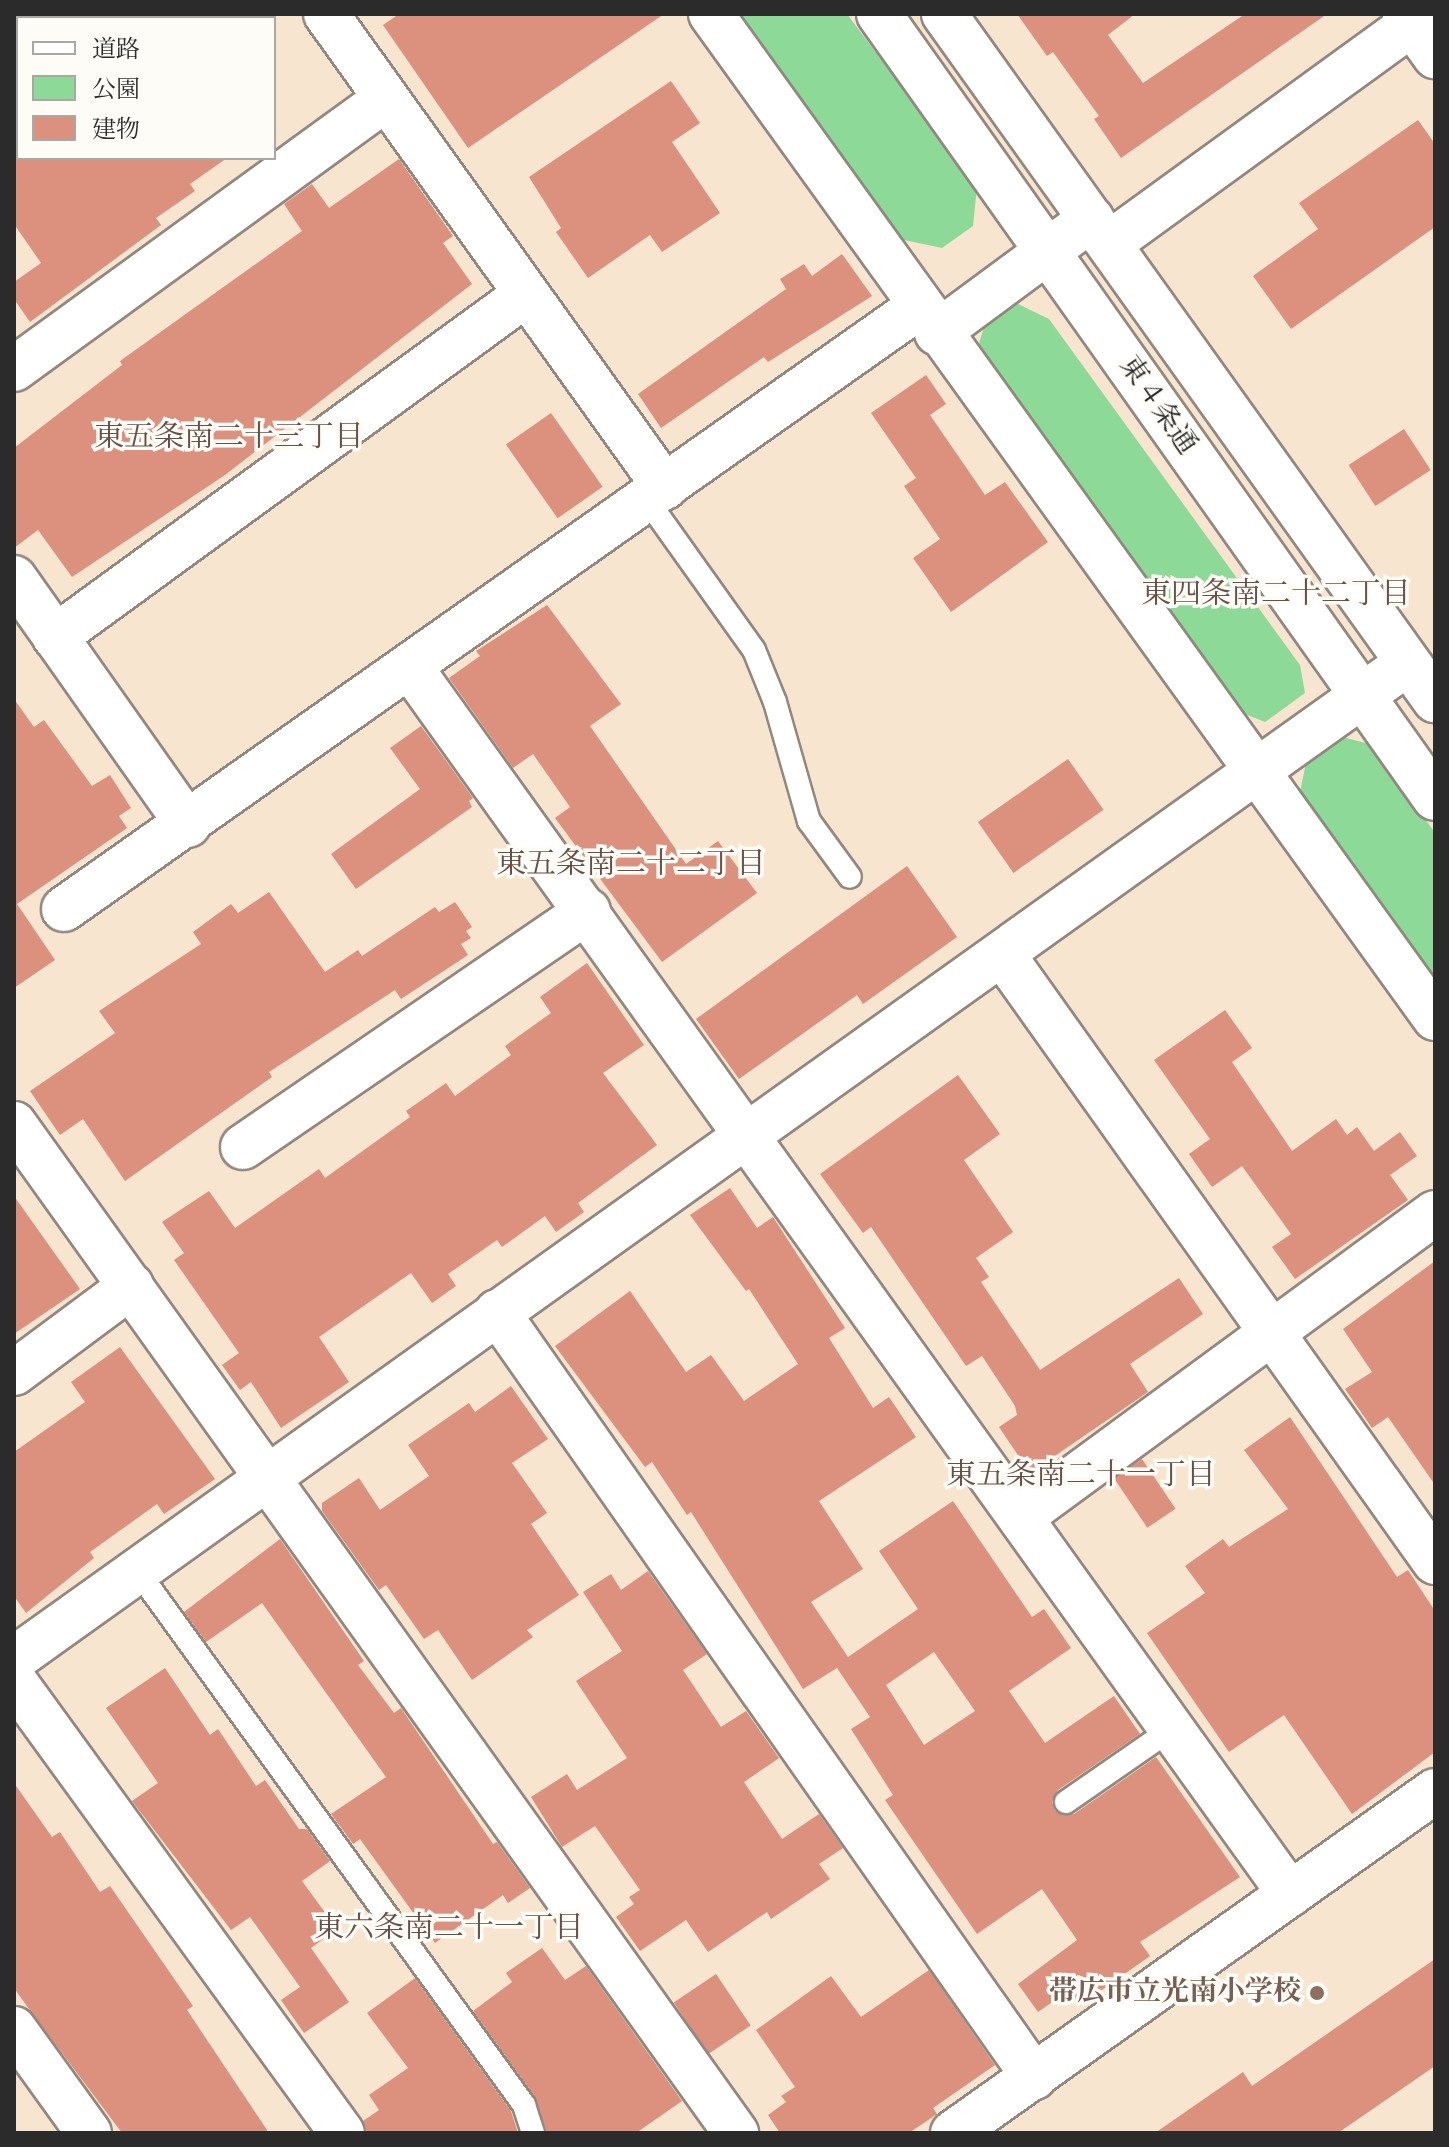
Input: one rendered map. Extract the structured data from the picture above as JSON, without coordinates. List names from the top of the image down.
{
  "streets": {
    "street": ["東４条通"]
  },
  "districts": [
    "東五条南二十三丁目",
    "東四条南二十二丁目",
    "東五条南二十二丁目",
    "東五条南二十一丁目",
    "東六条南二十一丁目"
  ],
  "places": ["帯広市立光南小学校"],
  "legend": ["道路", "公園", "建物"]
}
